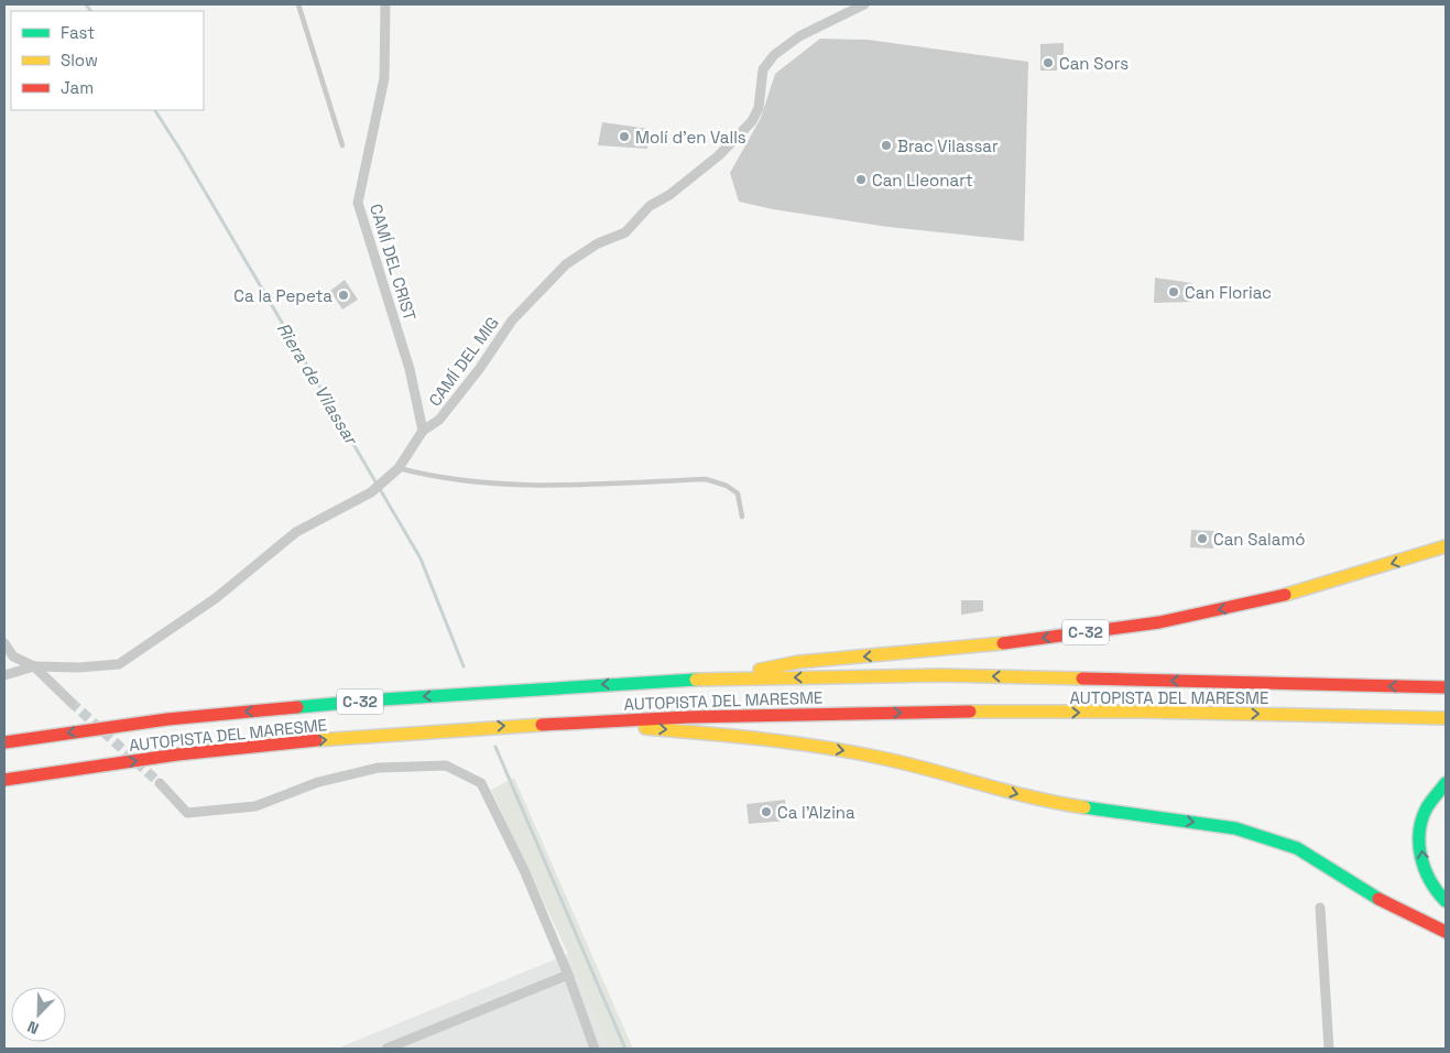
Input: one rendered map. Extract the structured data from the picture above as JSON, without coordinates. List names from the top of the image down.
{
  "streets": {
    "highway": ["C-32", "AUTOPISTA DEL MARESME"],
    "street": ["CAMÍ DEL CRIST", "CAMÍ DEL MIG"]
  },
  "crossings": [
    ["CAMÍ DEL CRIST", "CAMÍ DEL MIG"],
    ["C-32", "AUTOPISTA DEL MARESME"]
  ],
  "water": ["Riera de Vilassar"],
  "places": [
    "Can Sors",
    "Molí d'en Valls",
    "Brac Vilassar",
    "Can Lleonart",
    "Can Floriac",
    "Ca la Pepeta",
    "Can Salamó",
    "Ca l'Alzina"
  ],
  "legend": ["Fast", "Slow", "Jam"],
  "north": "bottom left"
}
